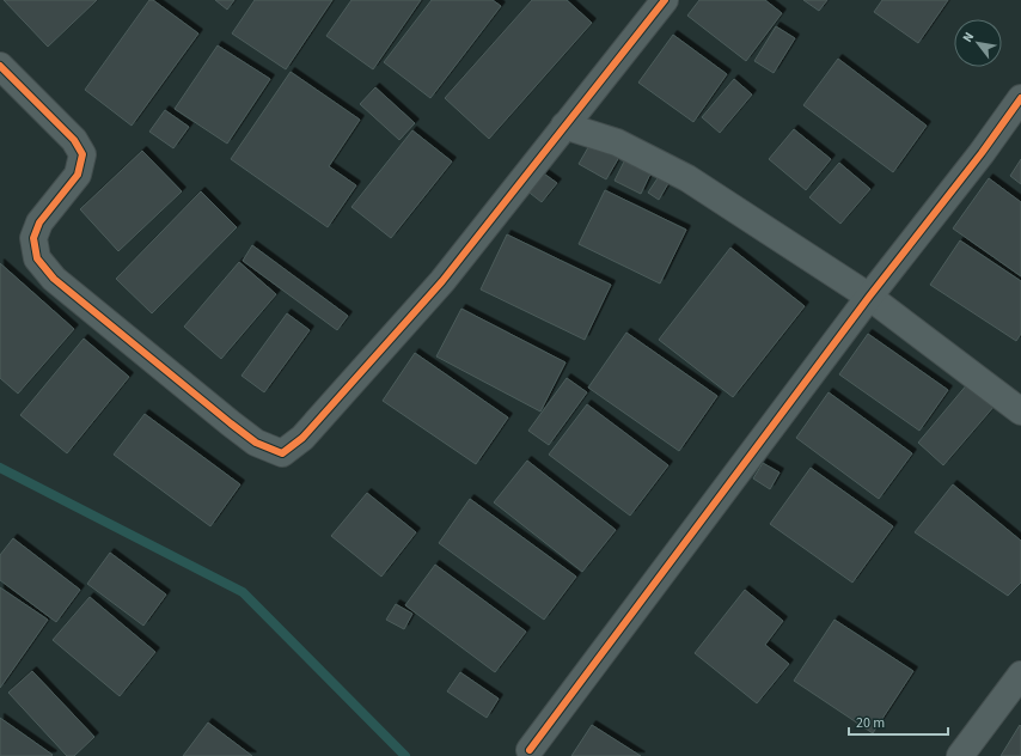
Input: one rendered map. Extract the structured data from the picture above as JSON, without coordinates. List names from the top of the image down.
{
  "scale_bar": "20 m",
  "north": "top left"
}
